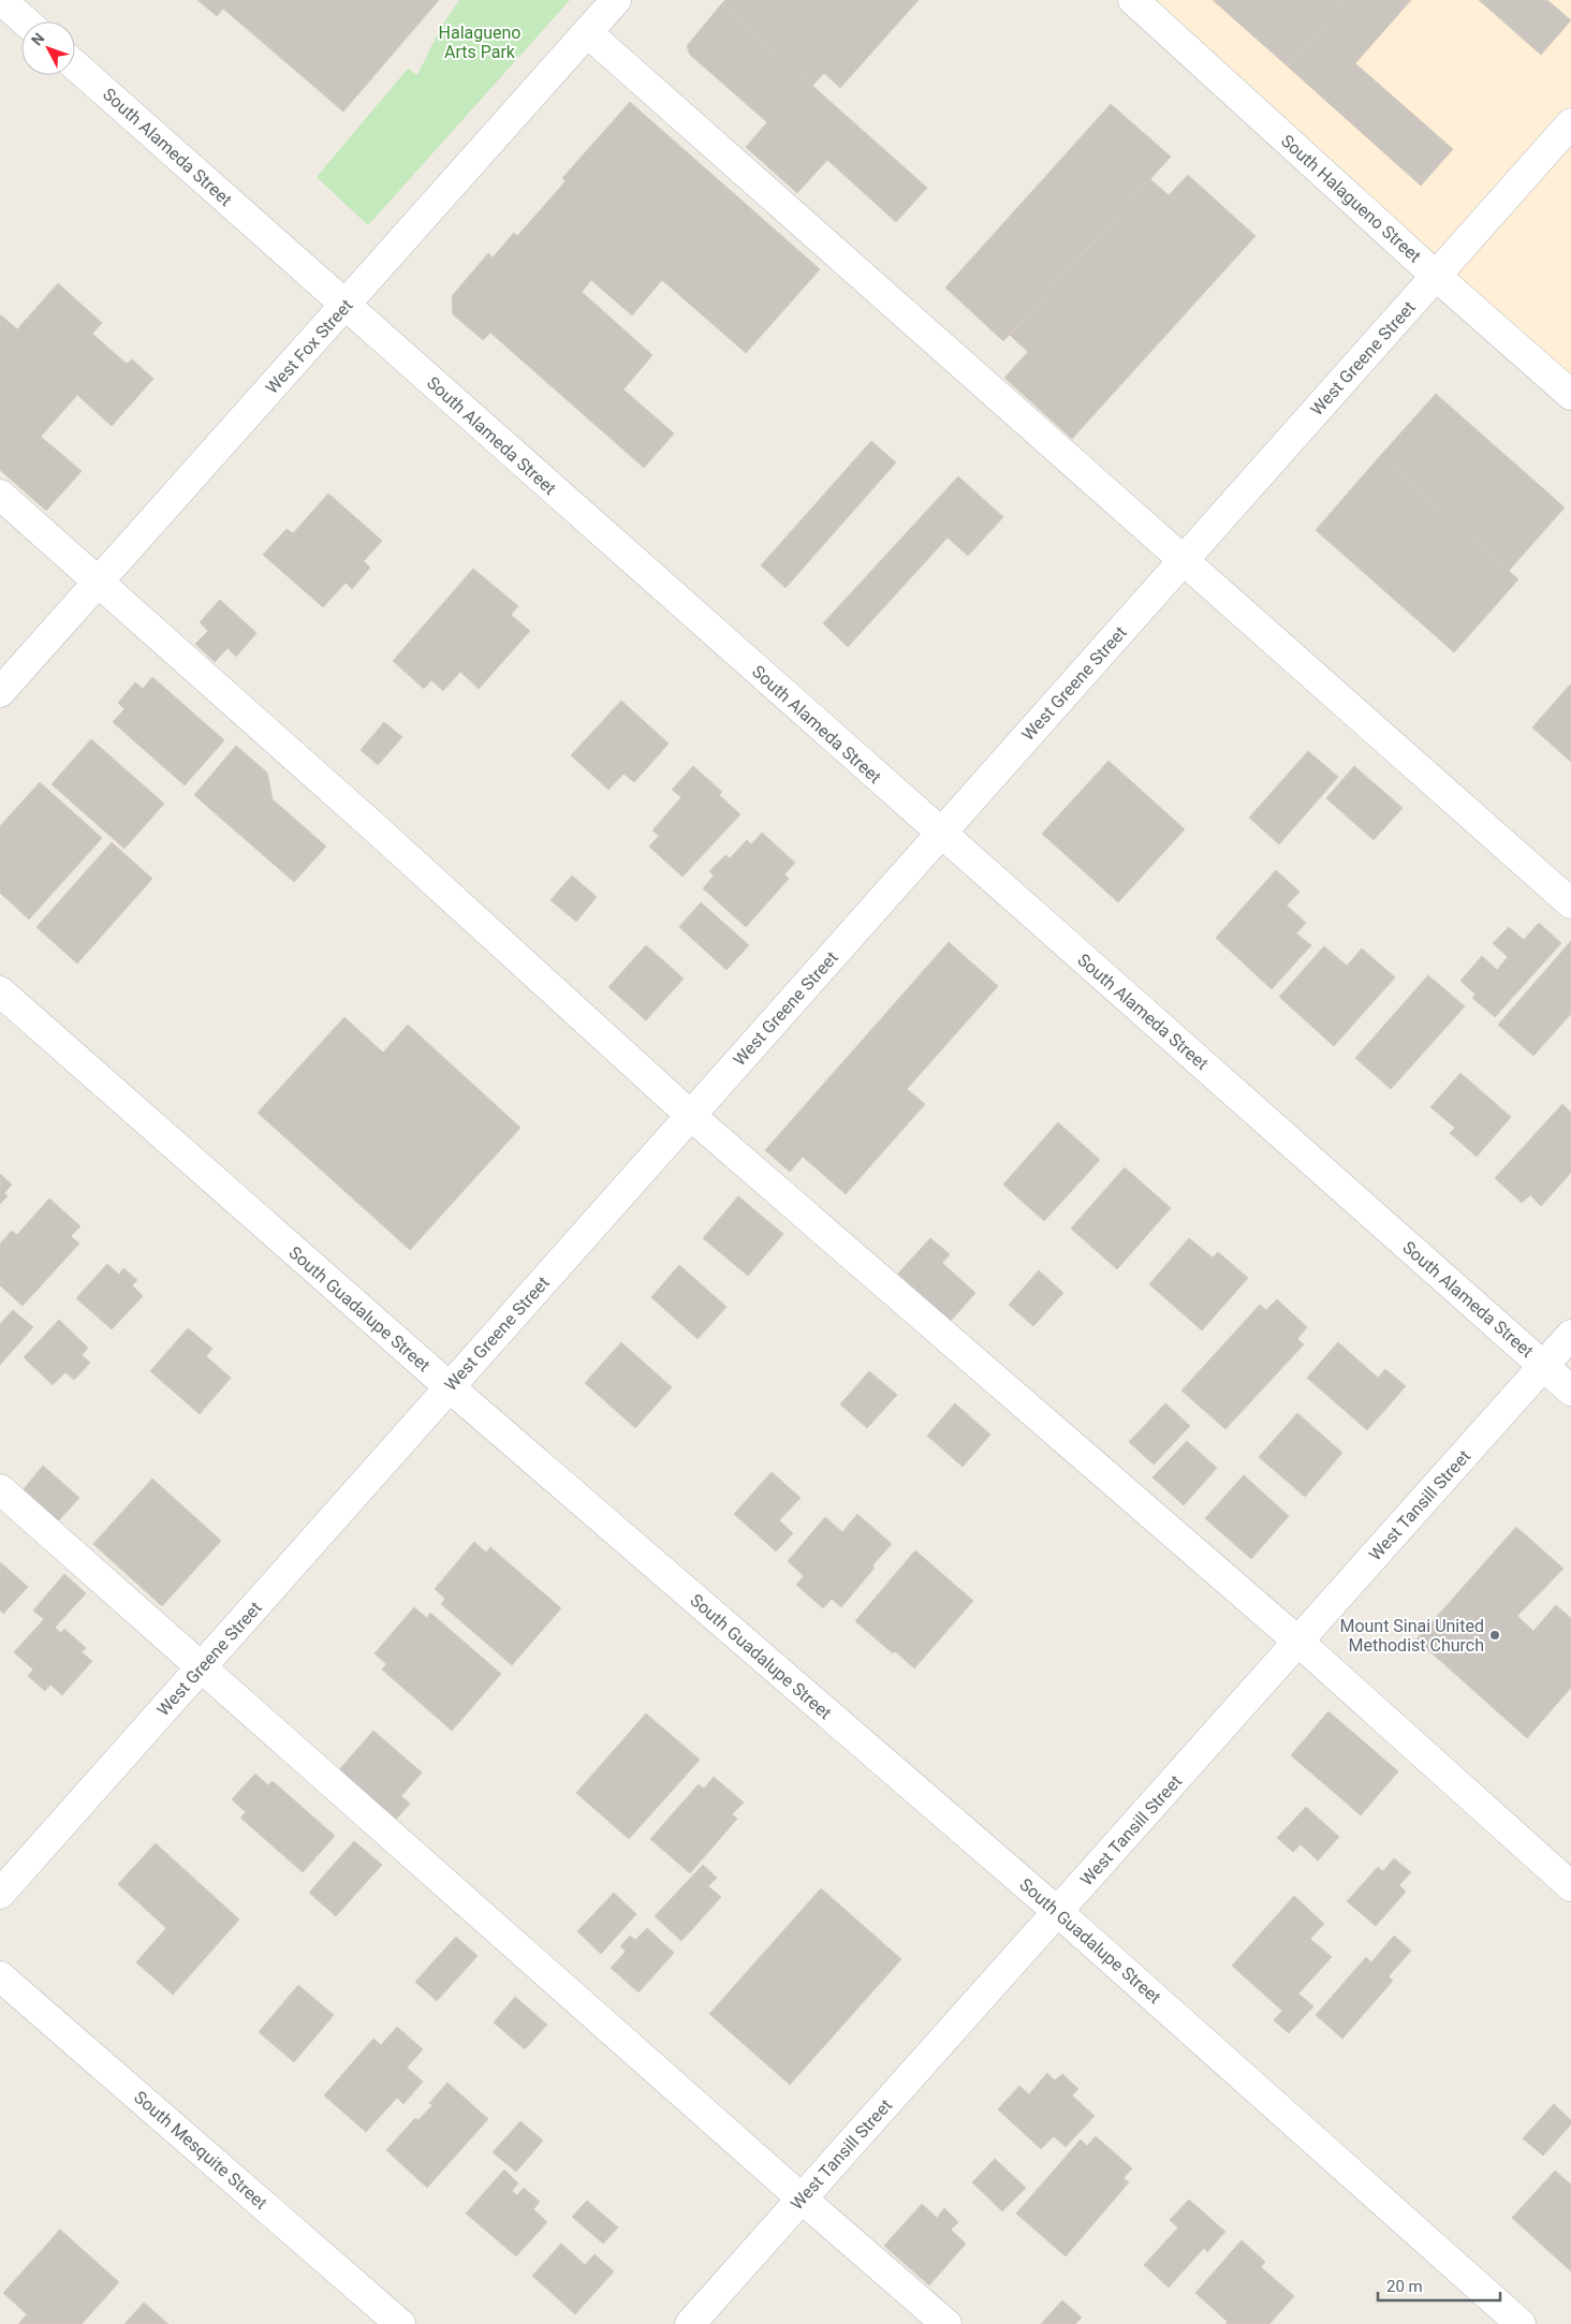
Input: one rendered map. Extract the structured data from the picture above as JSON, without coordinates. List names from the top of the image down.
{
  "streets": {
    "street": [
      "South Alameda Street",
      "South Halagueno Street",
      "West Fox Street",
      "West Greene Street",
      "South Guadalupe Street",
      "West Tansill Street",
      "South Mesquite Street"
    ]
  },
  "crossings": [
    ["South Alameda Street", "West Fox Street"],
    ["South Alameda Street", "West Greene Street"],
    ["South Alameda Street", "West Tansill Street"],
    ["South Halagueno Street", "West Greene Street"],
    ["West Greene Street", "South Guadalupe Street"],
    ["South Guadalupe Street", "West Tansill Street"]
  ],
  "parks": ["Halagueno Arts Park"],
  "places": ["Mount Sinai United Methodist Church"],
  "scale_bar": "20 m",
  "north": "top left"
}
